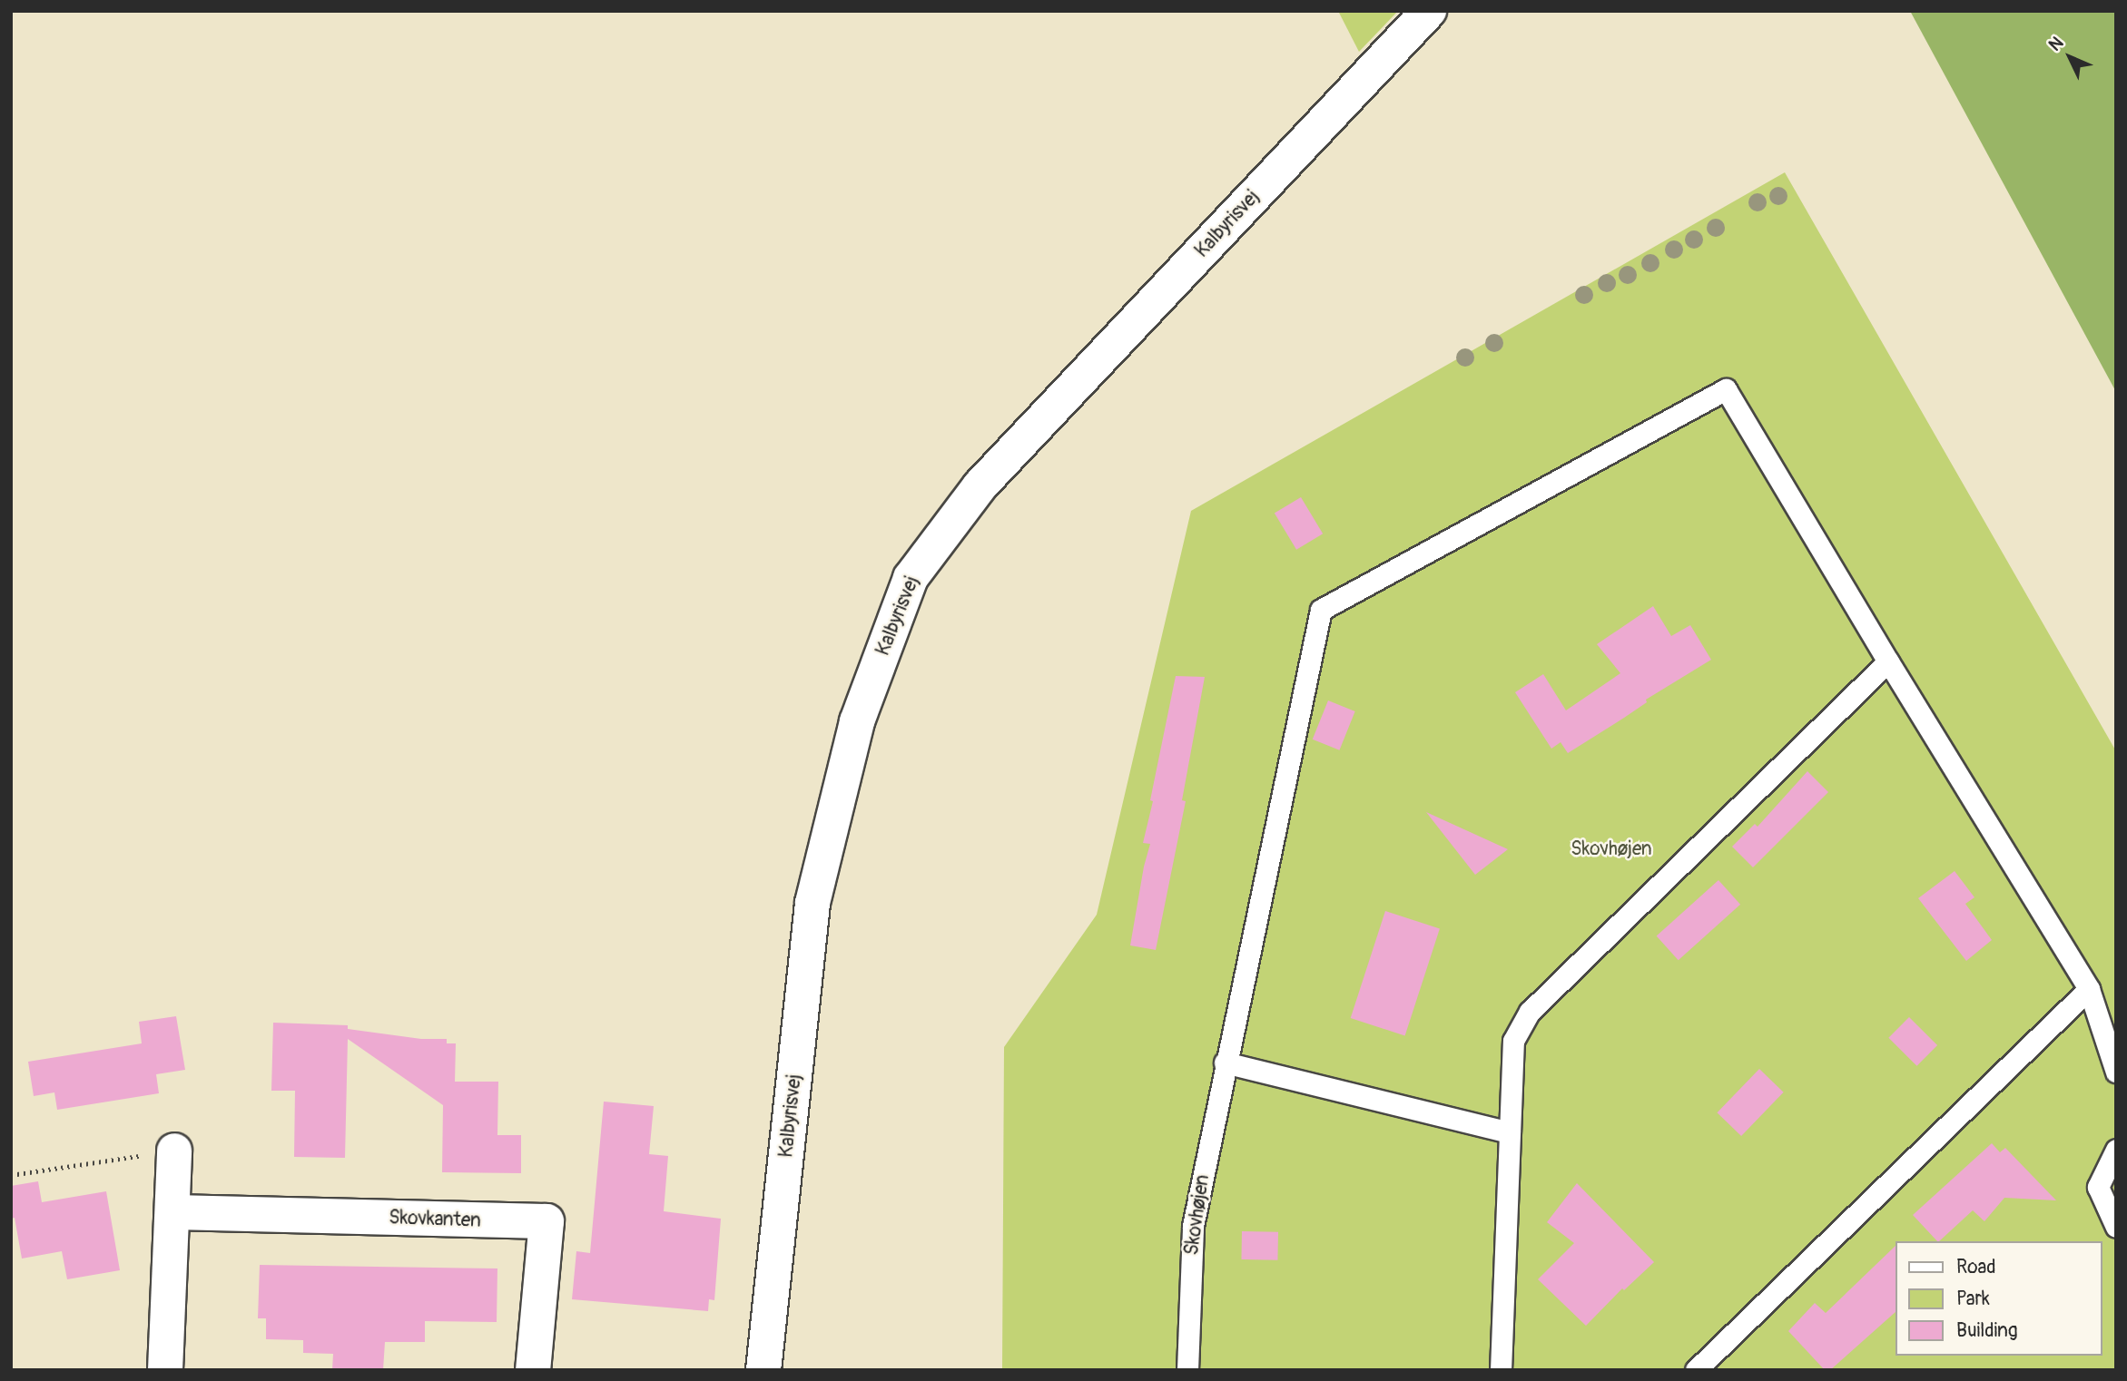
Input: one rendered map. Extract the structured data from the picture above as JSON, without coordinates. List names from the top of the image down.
{
  "streets": {
    "street": ["Kalbyrisvej", "Skovkanten"],
    "lane": ["Skovhøjen"]
  },
  "parks": ["Skovhøjen"],
  "legend": ["Road", "Park", "Building"],
  "north": "top left"
}
